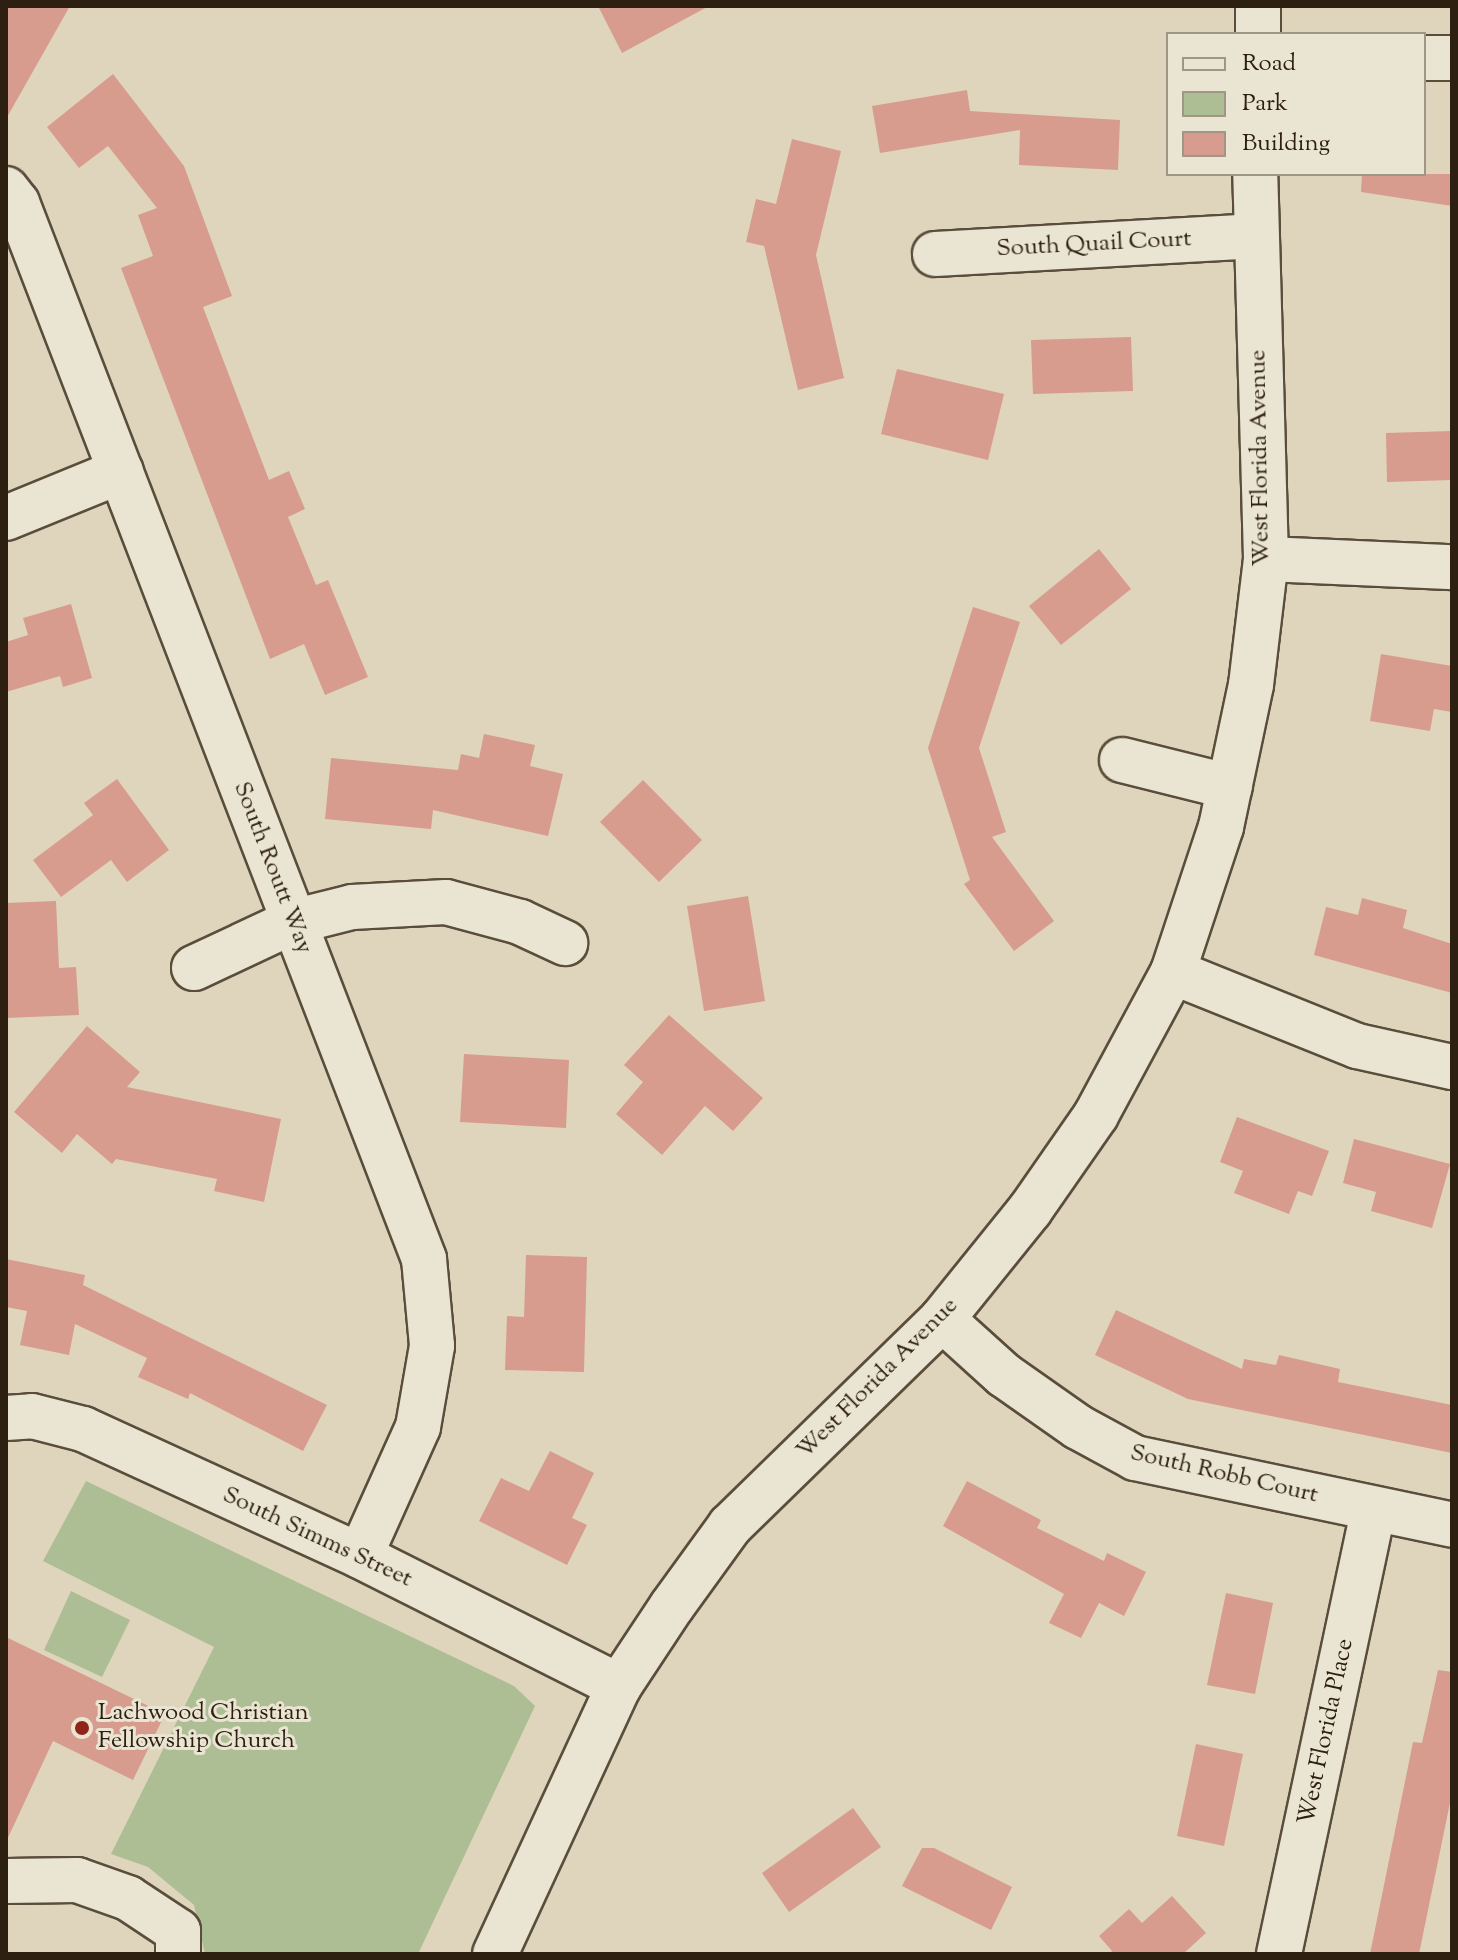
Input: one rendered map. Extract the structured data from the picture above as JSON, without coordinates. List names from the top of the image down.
{
  "streets": {
    "street": [
      "South Quail Court",
      "West Florida Avenue",
      "South Routt Way",
      "South Robb Court",
      "South Simms Street",
      "West Florida Place"
    ]
  },
  "crossings": [
    ["South Quail Court", "West Florida Avenue"],
    ["West Florida Avenue", "South Robb Court"],
    ["West Florida Avenue", "South Simms Street"],
    ["South Routt Way", "South Simms Street"],
    ["South Robb Court", "West Florida Place"]
  ],
  "places": ["Lachwood Christian Fellowship Church"],
  "legend": ["Road", "Park", "Building"]
}
